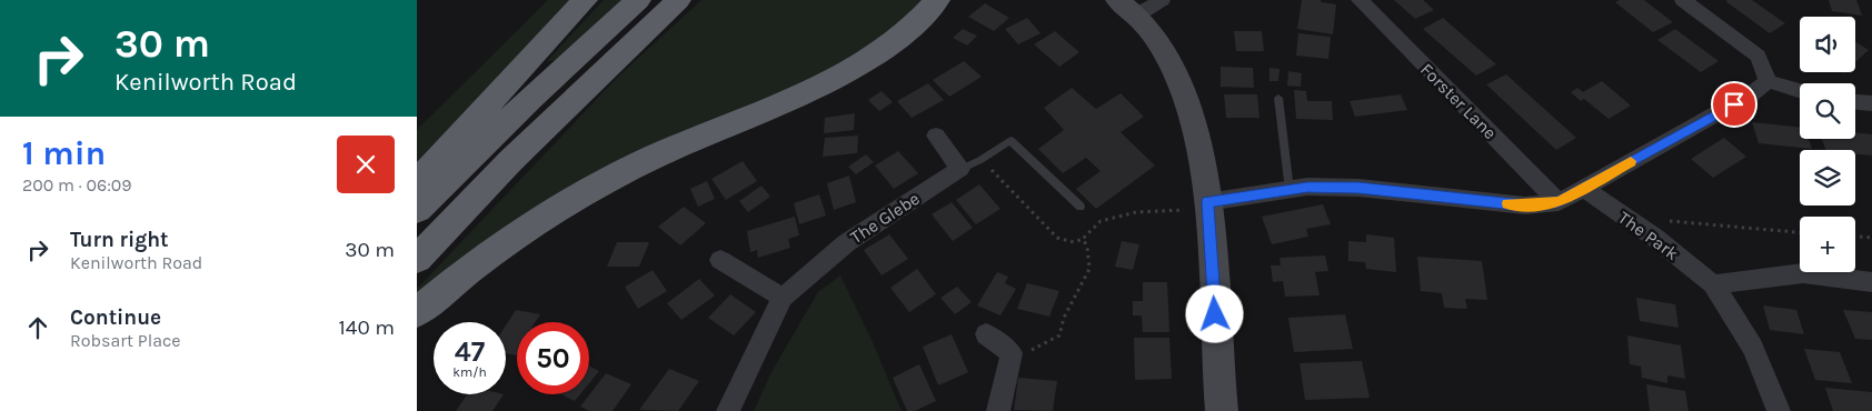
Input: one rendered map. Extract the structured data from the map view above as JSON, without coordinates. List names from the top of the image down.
{
  "streets": {
    "street": ["Forster Lane", "The Glebe", "The Park"]
  },
  "page": {
    "turn": ["30 m", "Kenilworth Road"],
    "map_buttons": "+",
    "heading": ["1 min", "200 m · 06:09"],
    "list": [
      {
        "name": "Turn right",
        "note": "Kenilworth Road",
        "value": "30 m"
      },
      {
        "name": "Continue",
        "note": "Robsart Place",
        "value": "140 m"
      }
    ],
    "speed": "47 km/h",
    "limit": "50"
  }
}
